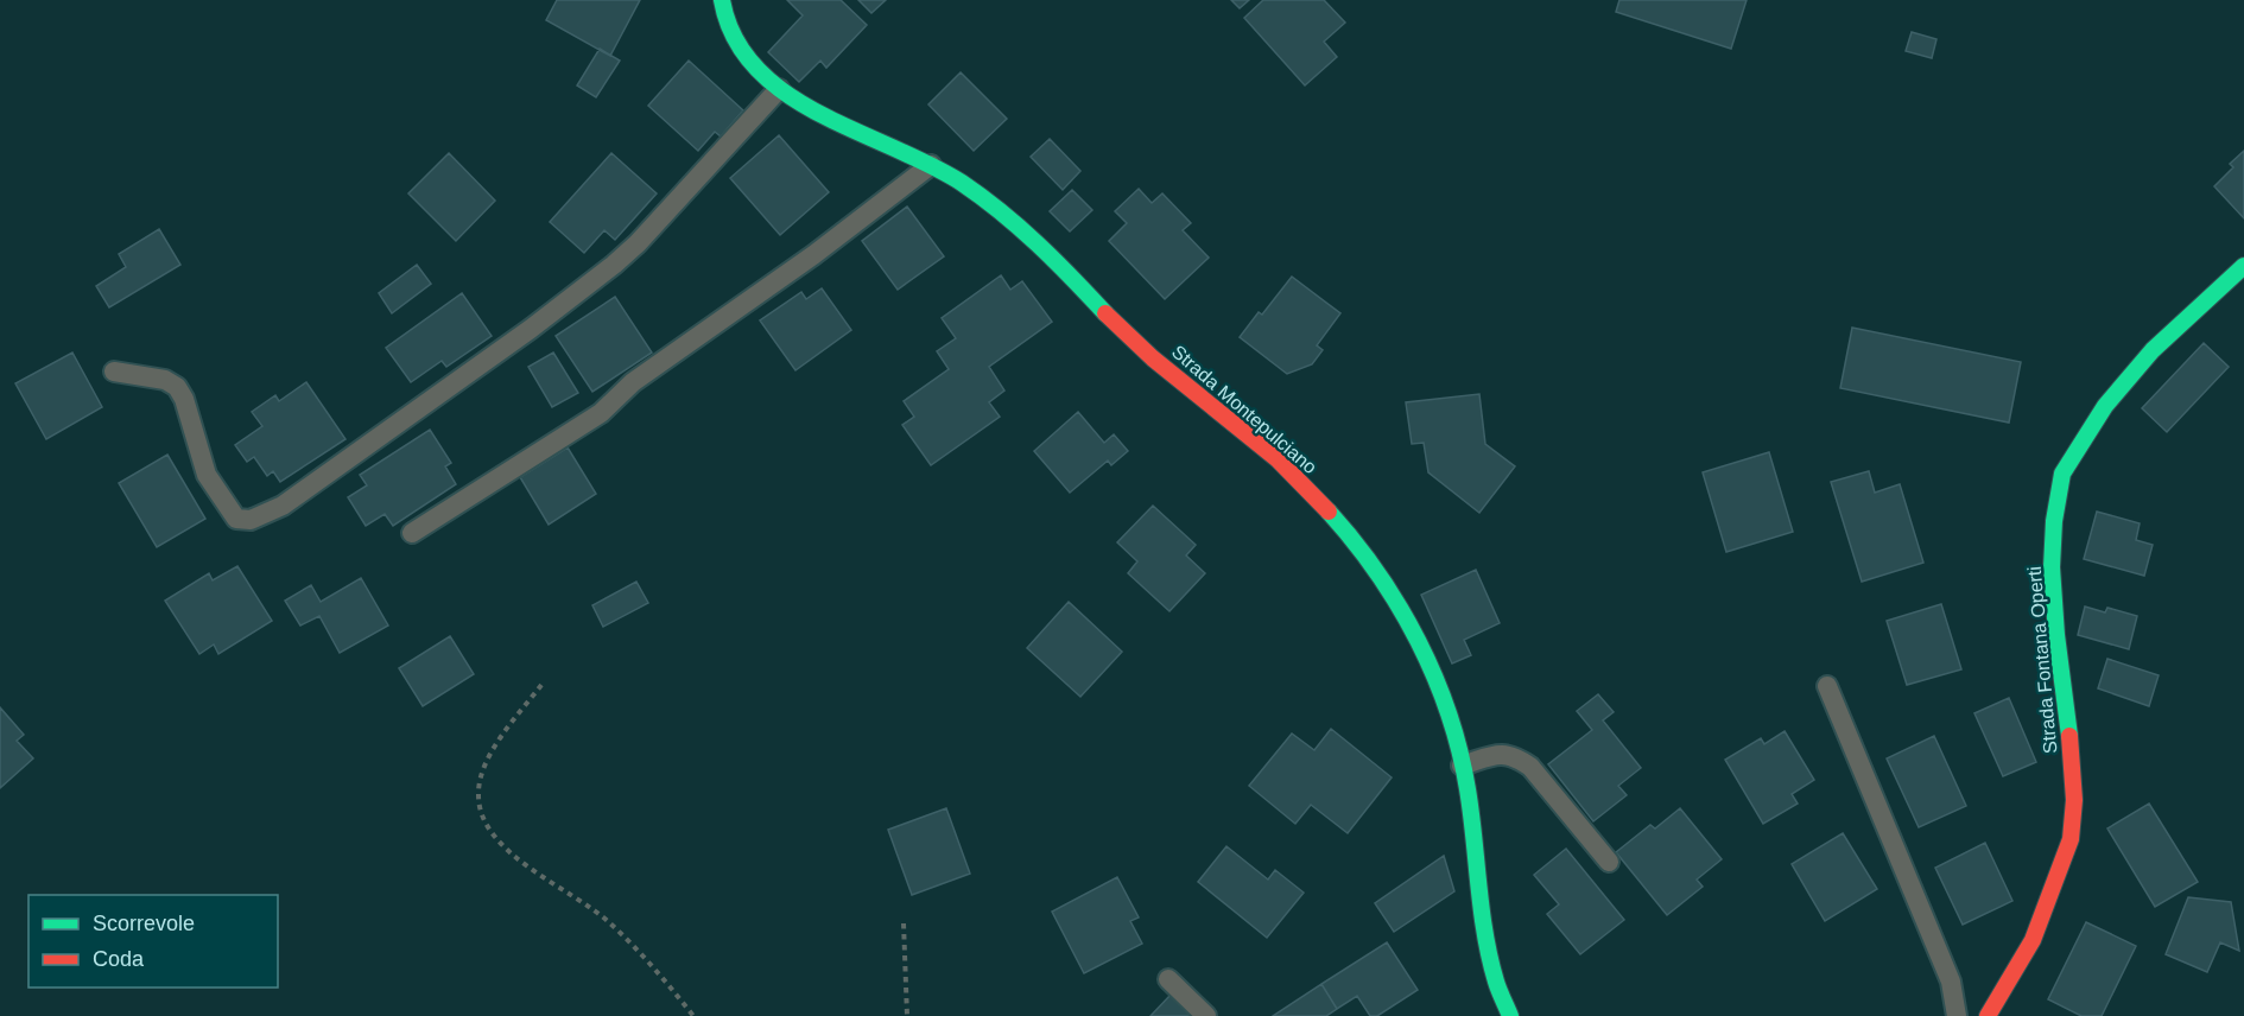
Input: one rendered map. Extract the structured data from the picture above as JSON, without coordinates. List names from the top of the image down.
{
  "streets": {
    "street": ["Strada Montepulciano", "Strada Fontana Operti"]
  },
  "legend": ["Scorrevole", "Coda"]
}
